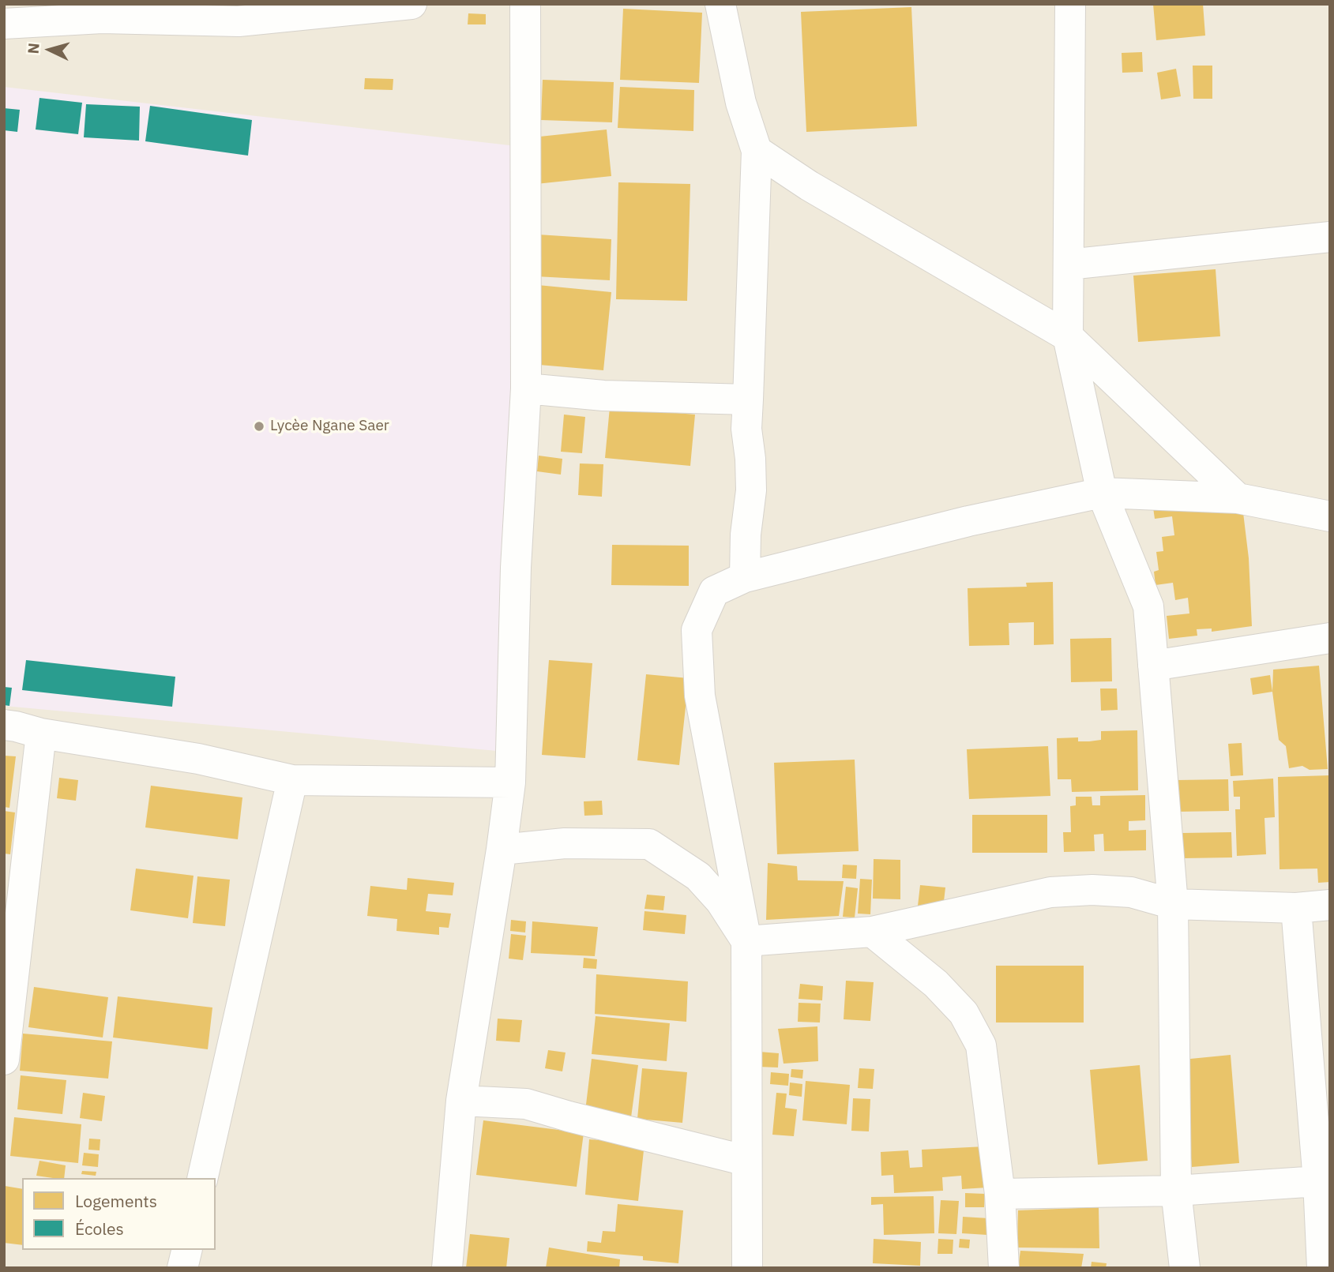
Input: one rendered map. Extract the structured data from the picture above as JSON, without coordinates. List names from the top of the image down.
{
  "places": ["Lycèe Ngane Saer"],
  "legend": ["Logements", "Écoles"],
  "north": "left"
}
